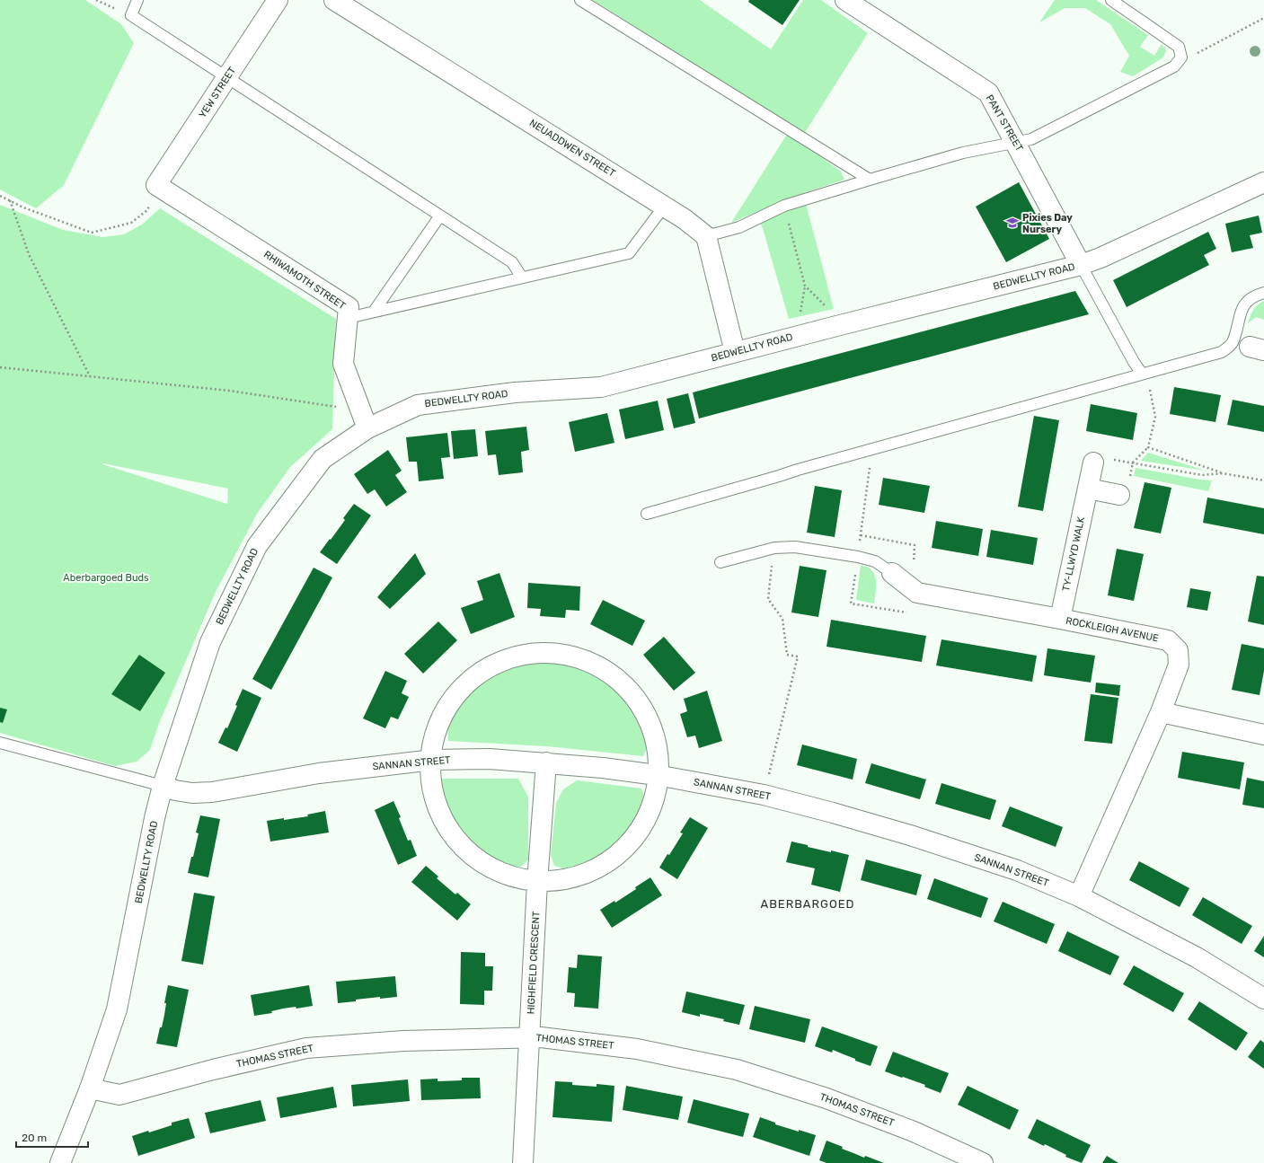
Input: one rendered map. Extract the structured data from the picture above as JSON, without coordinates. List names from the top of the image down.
{
  "streets": {
    "street": [
      "YEW STREET",
      "PANT STREET",
      "NEUADDWEN STREET",
      "BEDWELLTY ROAD",
      "RHIWAMOTH STREET",
      "TY-LLWYD WALK",
      "ROCKLEIGH AVENUE",
      "SANNAN STREET",
      "HIGHFIELD CRESCENT",
      "THOMAS STREET"
    ]
  },
  "crossings": [
    ["YEW STREET", "RHIWAMOTH STREET"],
    ["PANT STREET", "BEDWELLTY ROAD"],
    ["BEDWELLTY ROAD", "RHIWAMOTH STREET"],
    ["BEDWELLTY ROAD", "SANNAN STREET"],
    ["BEDWELLTY ROAD", "THOMAS STREET"],
    ["TY-LLWYD WALK", "ROCKLEIGH AVENUE"],
    ["ROCKLEIGH AVENUE", "SANNAN STREET"],
    ["SANNAN STREET", "HIGHFIELD CRESCENT"],
    ["HIGHFIELD CRESCENT", "THOMAS STREET"]
  ],
  "districts": ["ABERBARGOED"],
  "parks": ["Aberbargoed Buds"],
  "places": {
    "school or university": ["Pixies Day Nursery"]
  },
  "scale_bar": "20 m"
}
